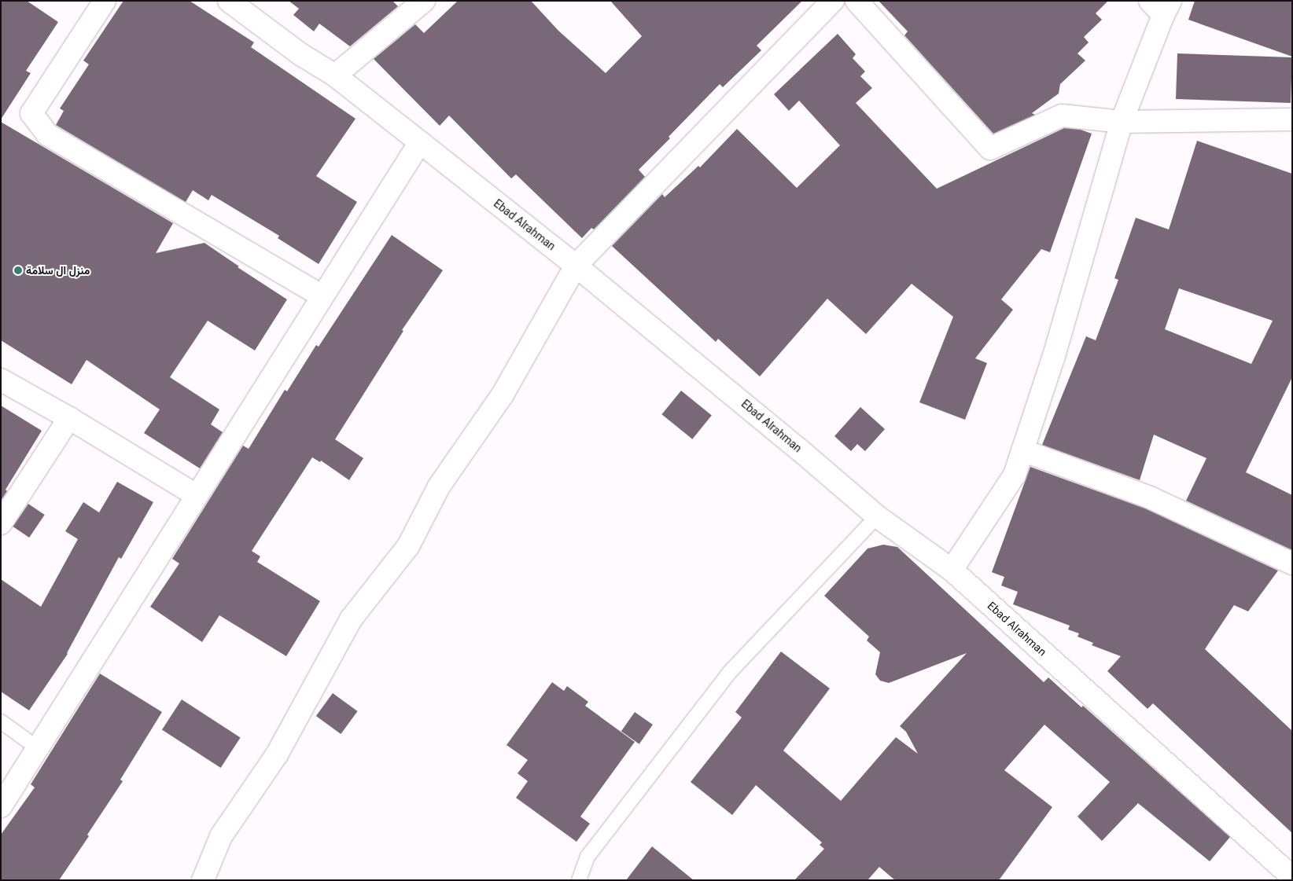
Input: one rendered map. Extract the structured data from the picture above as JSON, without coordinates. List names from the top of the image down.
{
  "streets": {
    "street": ["Ebad Alrahman"]
  },
  "places": ["منزل ال سلامة"]
}
